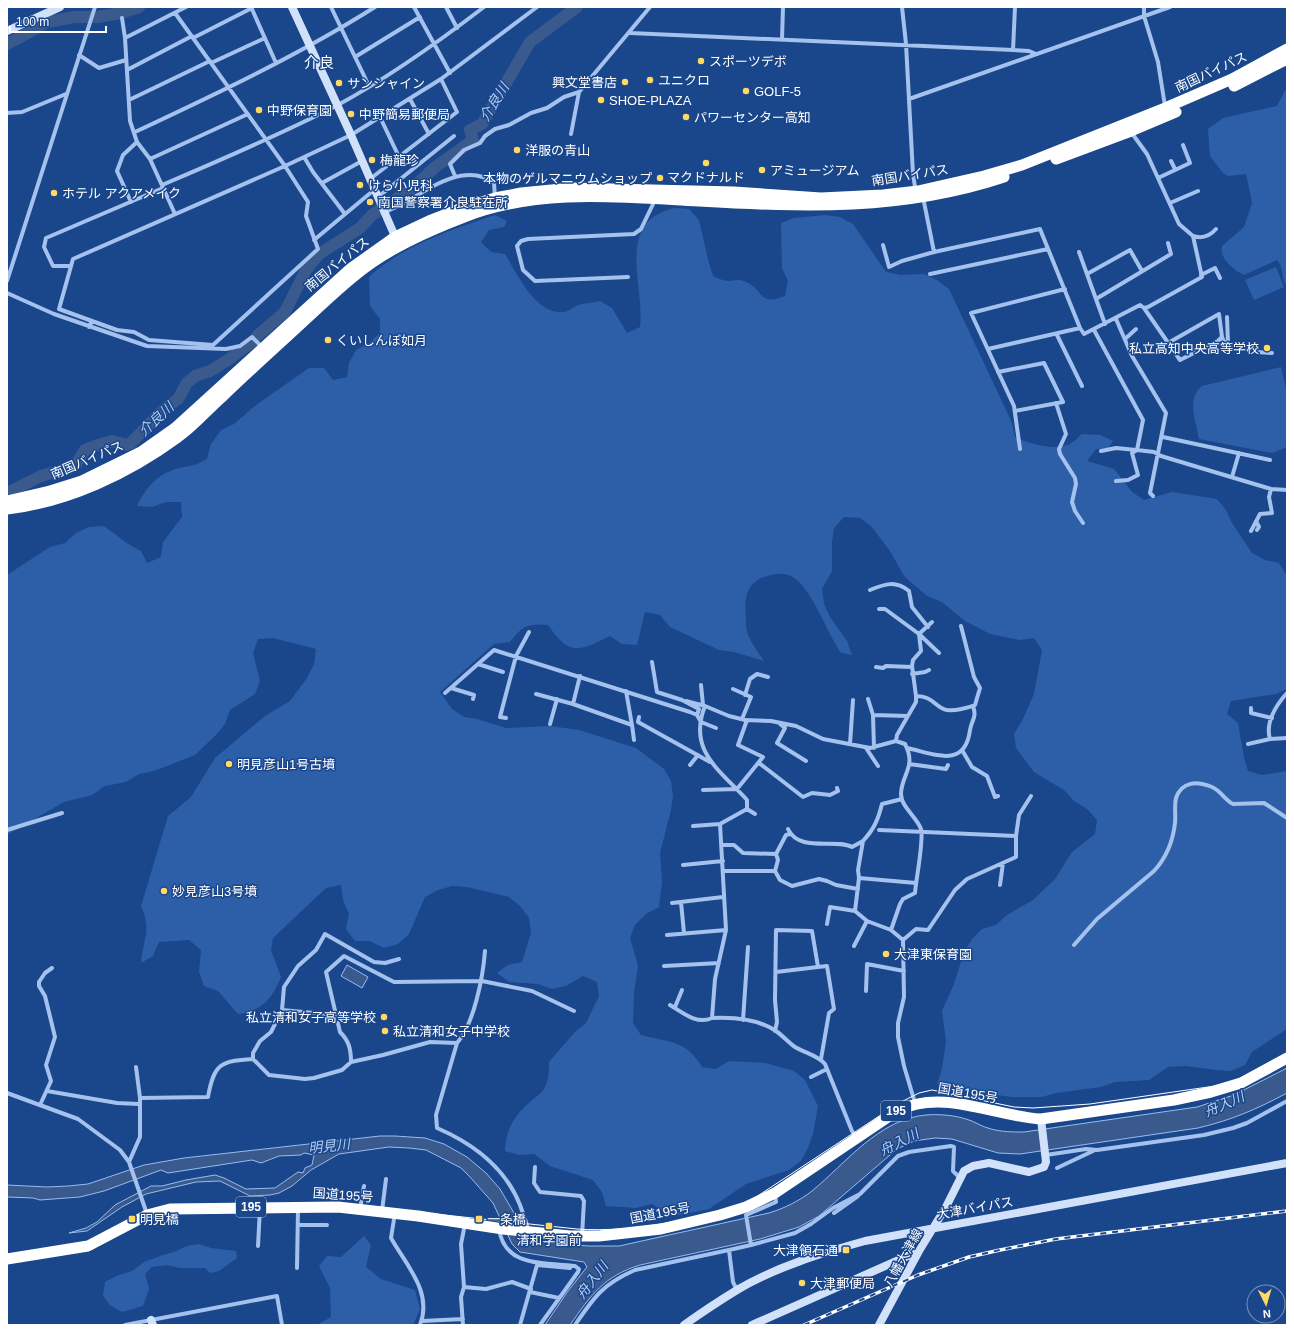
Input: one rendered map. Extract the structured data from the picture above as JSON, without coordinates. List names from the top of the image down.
{
  "streets": {
    "highway": ["南国バイパス", "国道195号", "195"],
    "main road": ["大津バイパス", "八幡大津線"]
  },
  "crossings": [
    ["大津バイパス", "八幡大津線"]
  ],
  "districts": ["介良"],
  "water": ["介良川", "舟入川", "明見川"],
  "places": {
    "other": [
      "スポーツデボ",
      "ユニクロ",
      "興文堂書店",
      "サンシャイン",
      "GOLF-5",
      "SHOE-PLAZA",
      "中野保育園",
      "中野簡易郵便局",
      "パワーセンター高知",
      "洋服の青山",
      "梅龍珍",
      "マクドナルド",
      "アミュージアム",
      "本物のゲルマニウムショップ",
      "けら小児科",
      "ホテル アクアメイク",
      "南国警察署介良駐在所",
      "くいしんぼ如月",
      "私立高知中央高等学校",
      "明見彦山1号古墳",
      "妙見彦山3号墳",
      "大津東保育園",
      "私立清和女子高等学校",
      "私立清和女子中学校",
      "大津郵便局"
    ],
    "transit": [
      "明見橋",
      "一条橋",
      "清和学園前",
      "大津領石通"
    ]
  },
  "scale_bar": "100 m",
  "north": "bottom"
}
